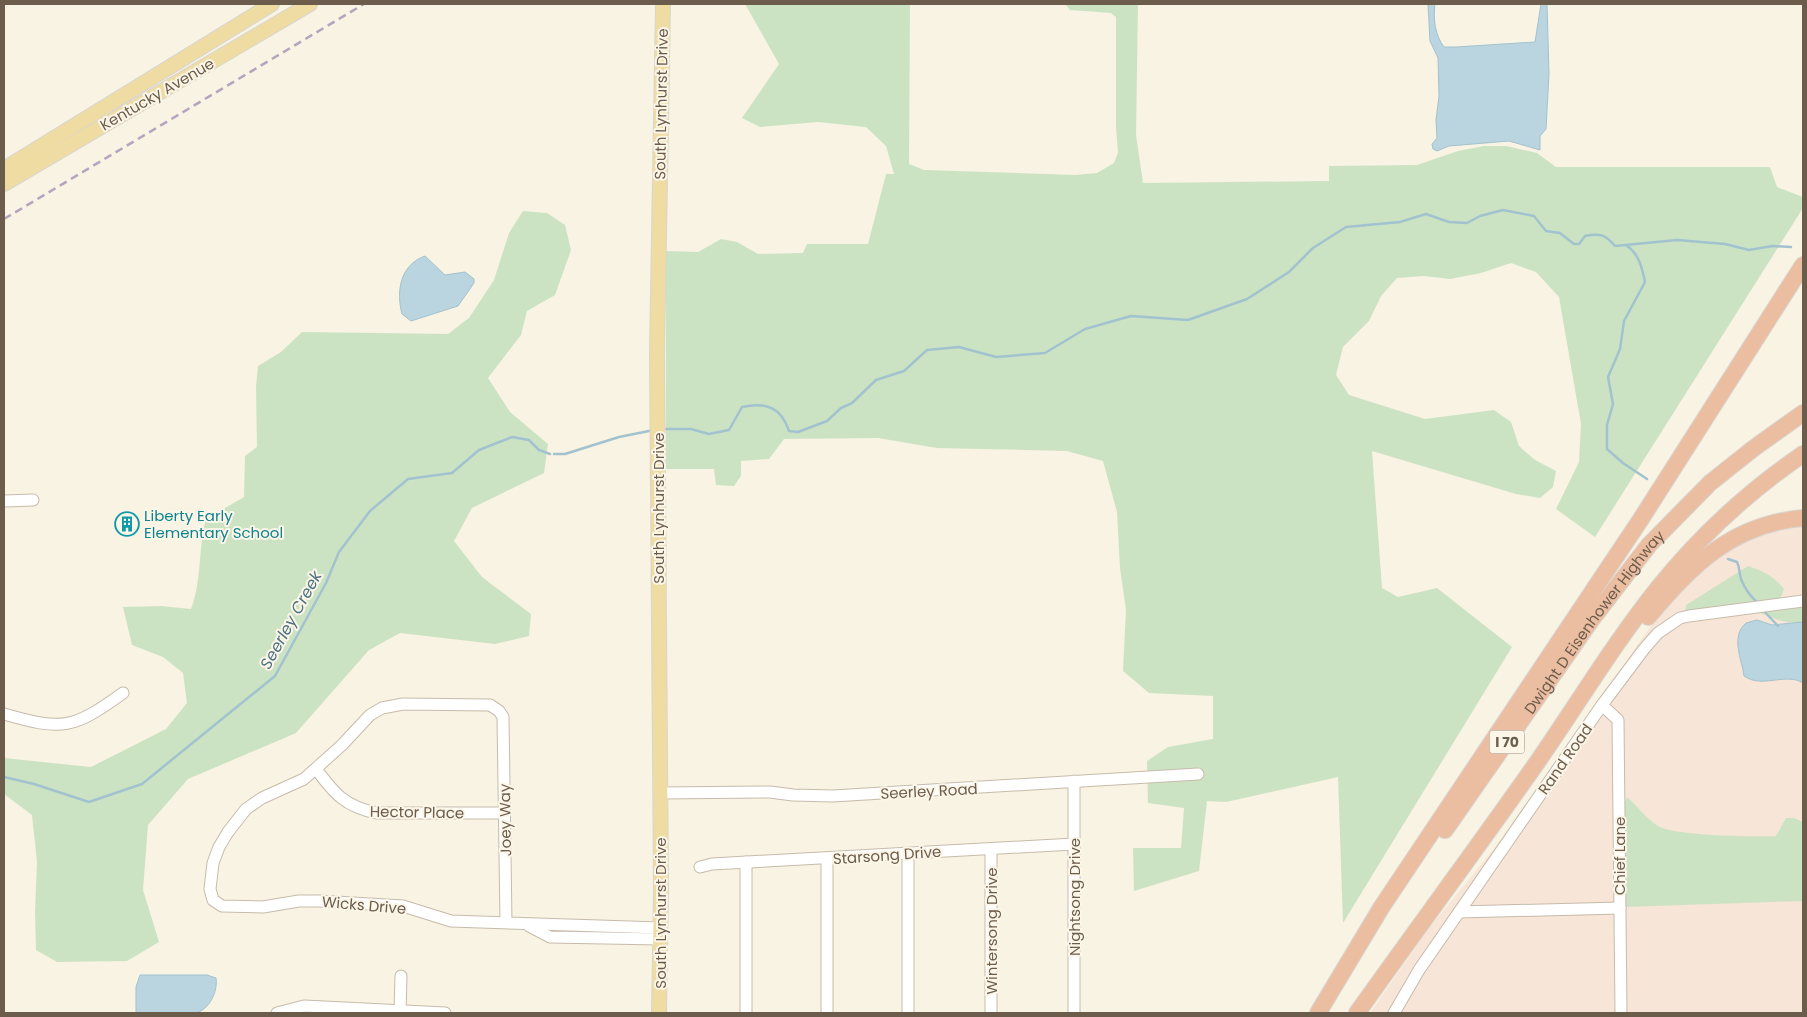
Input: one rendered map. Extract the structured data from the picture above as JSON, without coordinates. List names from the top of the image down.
{
  "streets": {
    "highway": ["Dwight D Eisenhower Highway", "I 70"],
    "main road": ["Kentucky Avenue", "South Lynhurst Drive"],
    "street": [
      "Rand Road",
      "Seerley Road",
      "Hector Place",
      "Joey Way",
      "Starsong Drive",
      "Chief Lane",
      "Nightsong Drive",
      "Wicks Drive",
      "Wintersong Drive"
    ]
  },
  "crossings": [
    ["South Lynhurst Drive", "Seerley Road"],
    ["South Lynhurst Drive", "Wicks Drive"],
    ["Rand Road", "Chief Lane"],
    ["Seerley Road", "Nightsong Drive"],
    ["Hector Place", "Joey Way"],
    ["Hector Place", "Wicks Drive"],
    ["Joey Way", "Wicks Drive"],
    ["Starsong Drive", "Nightsong Drive"],
    ["Starsong Drive", "Wintersong Drive"]
  ],
  "water": ["Seerley Creek"],
  "places": {
    "building": ["Liberty Early Elementary School"]
  }
}
